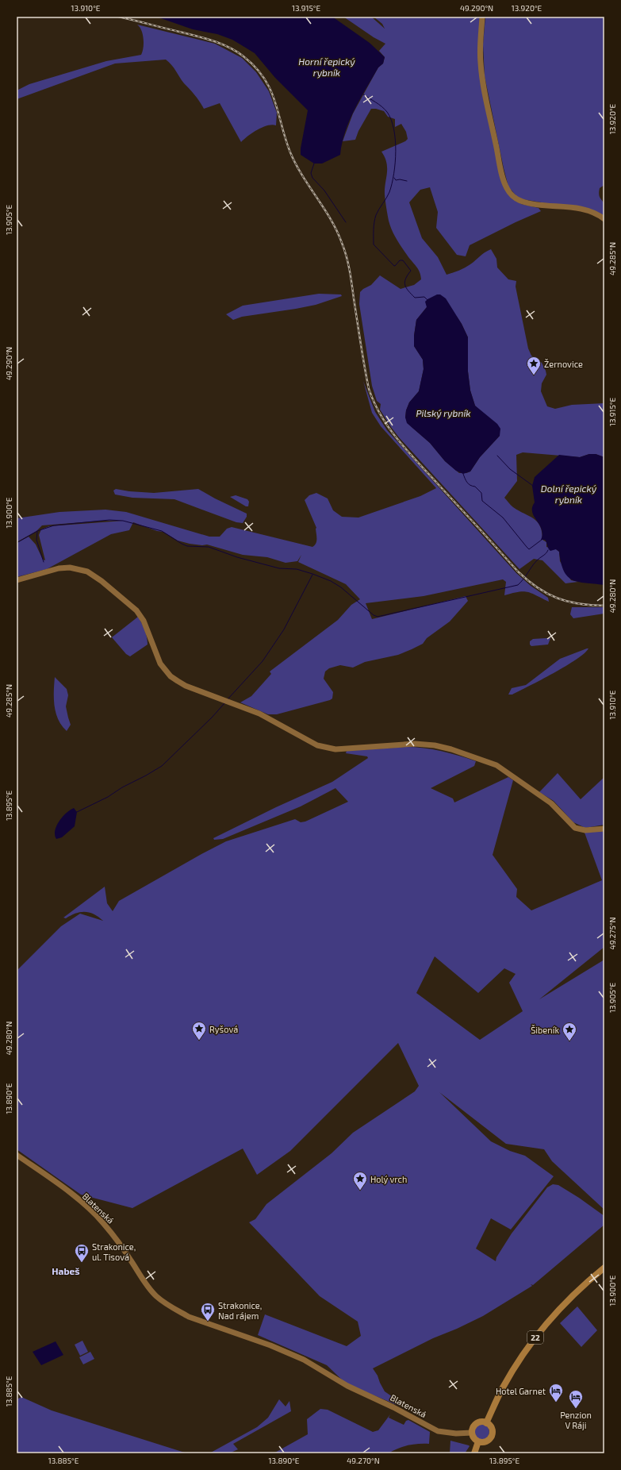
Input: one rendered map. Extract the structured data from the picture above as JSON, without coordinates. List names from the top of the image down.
{
  "streets": {
    "main road": ["22"],
    "street": ["Blatenská"]
  },
  "crossings": [
    ["Blatenská", "22"]
  ],
  "districts": ["Habeš"],
  "water": ["Horní řepický rybník", "Pilský rybník", "Dolní řepický rybník"],
  "places": {
    "place": [
      "Žernovice",
      "Ryšová",
      "Šibeník",
      "Holý vrch"
    ],
    "bus stop": ["Strakonice, ul. Tisová", "Strakonice, Nad rájem"],
    "hotel": ["Hotel Garnet", "Penzion V Ráji"]
  },
  "coordinates": [
    "13.910°E",
    "13.915°E",
    "49.290°N",
    "13.920°E",
    "13.905°E",
    "49.285°N",
    "13.900°E",
    "49.280°N",
    "13.895°E",
    "49.275°N",
    "13.890°E",
    "13.885°E",
    "49.270°N"
  ]
}
